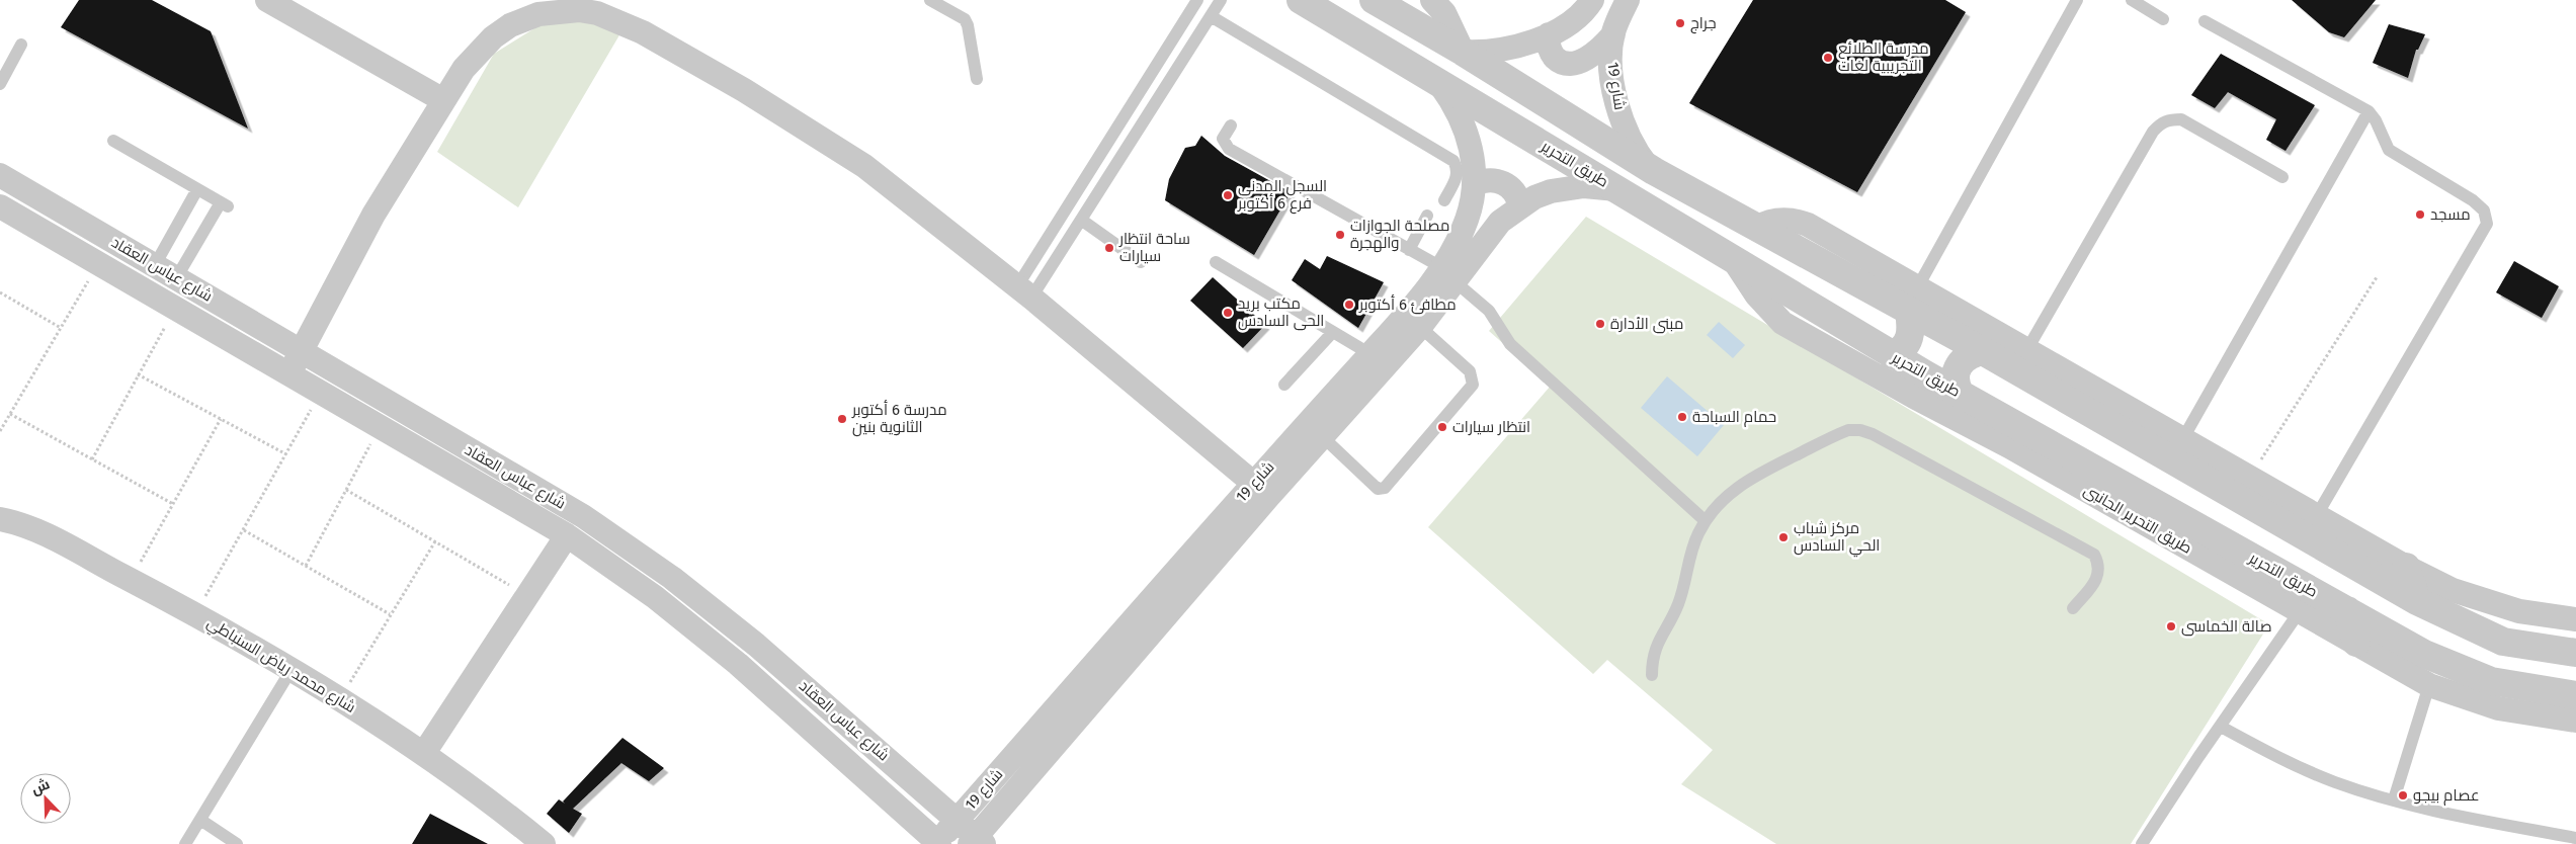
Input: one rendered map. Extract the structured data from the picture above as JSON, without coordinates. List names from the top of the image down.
{
  "streets": {
    "street": [
      "شارع 19",
      "طريق التحرير",
      "شارع عباس العقاد",
      "طريق التحرير الجانبى",
      "شارع محمد رياض السنباطي"
    ]
  },
  "crossings": [
    ["شارع 19", "طريق التحرير"],
    ["شارع 19", "شارع عباس العقاد"],
    ["طريق التحرير", "طريق التحرير الجانبى"]
  ],
  "places": [
    "جراج",
    "مدرسة الطلائع التجريبية لغات",
    "السجل المدنى فرع 6 أكتوبر",
    "مسجد",
    "مصلحة الجوازات والهجرة",
    "ساحة انتظار سيارات",
    "مطافئ 6 أكتوبر",
    "مكتب بريد الحى السادس",
    "مبنى الأدارة",
    "حمام السباحة",
    "مدرسة 6 أكتوبر الثانوية بنين",
    "انتظار سيارات",
    "مركز شباب الحي السادس",
    "صالة الخماسى",
    "عصام بيجو"
  ],
  "north": "top left"
}
